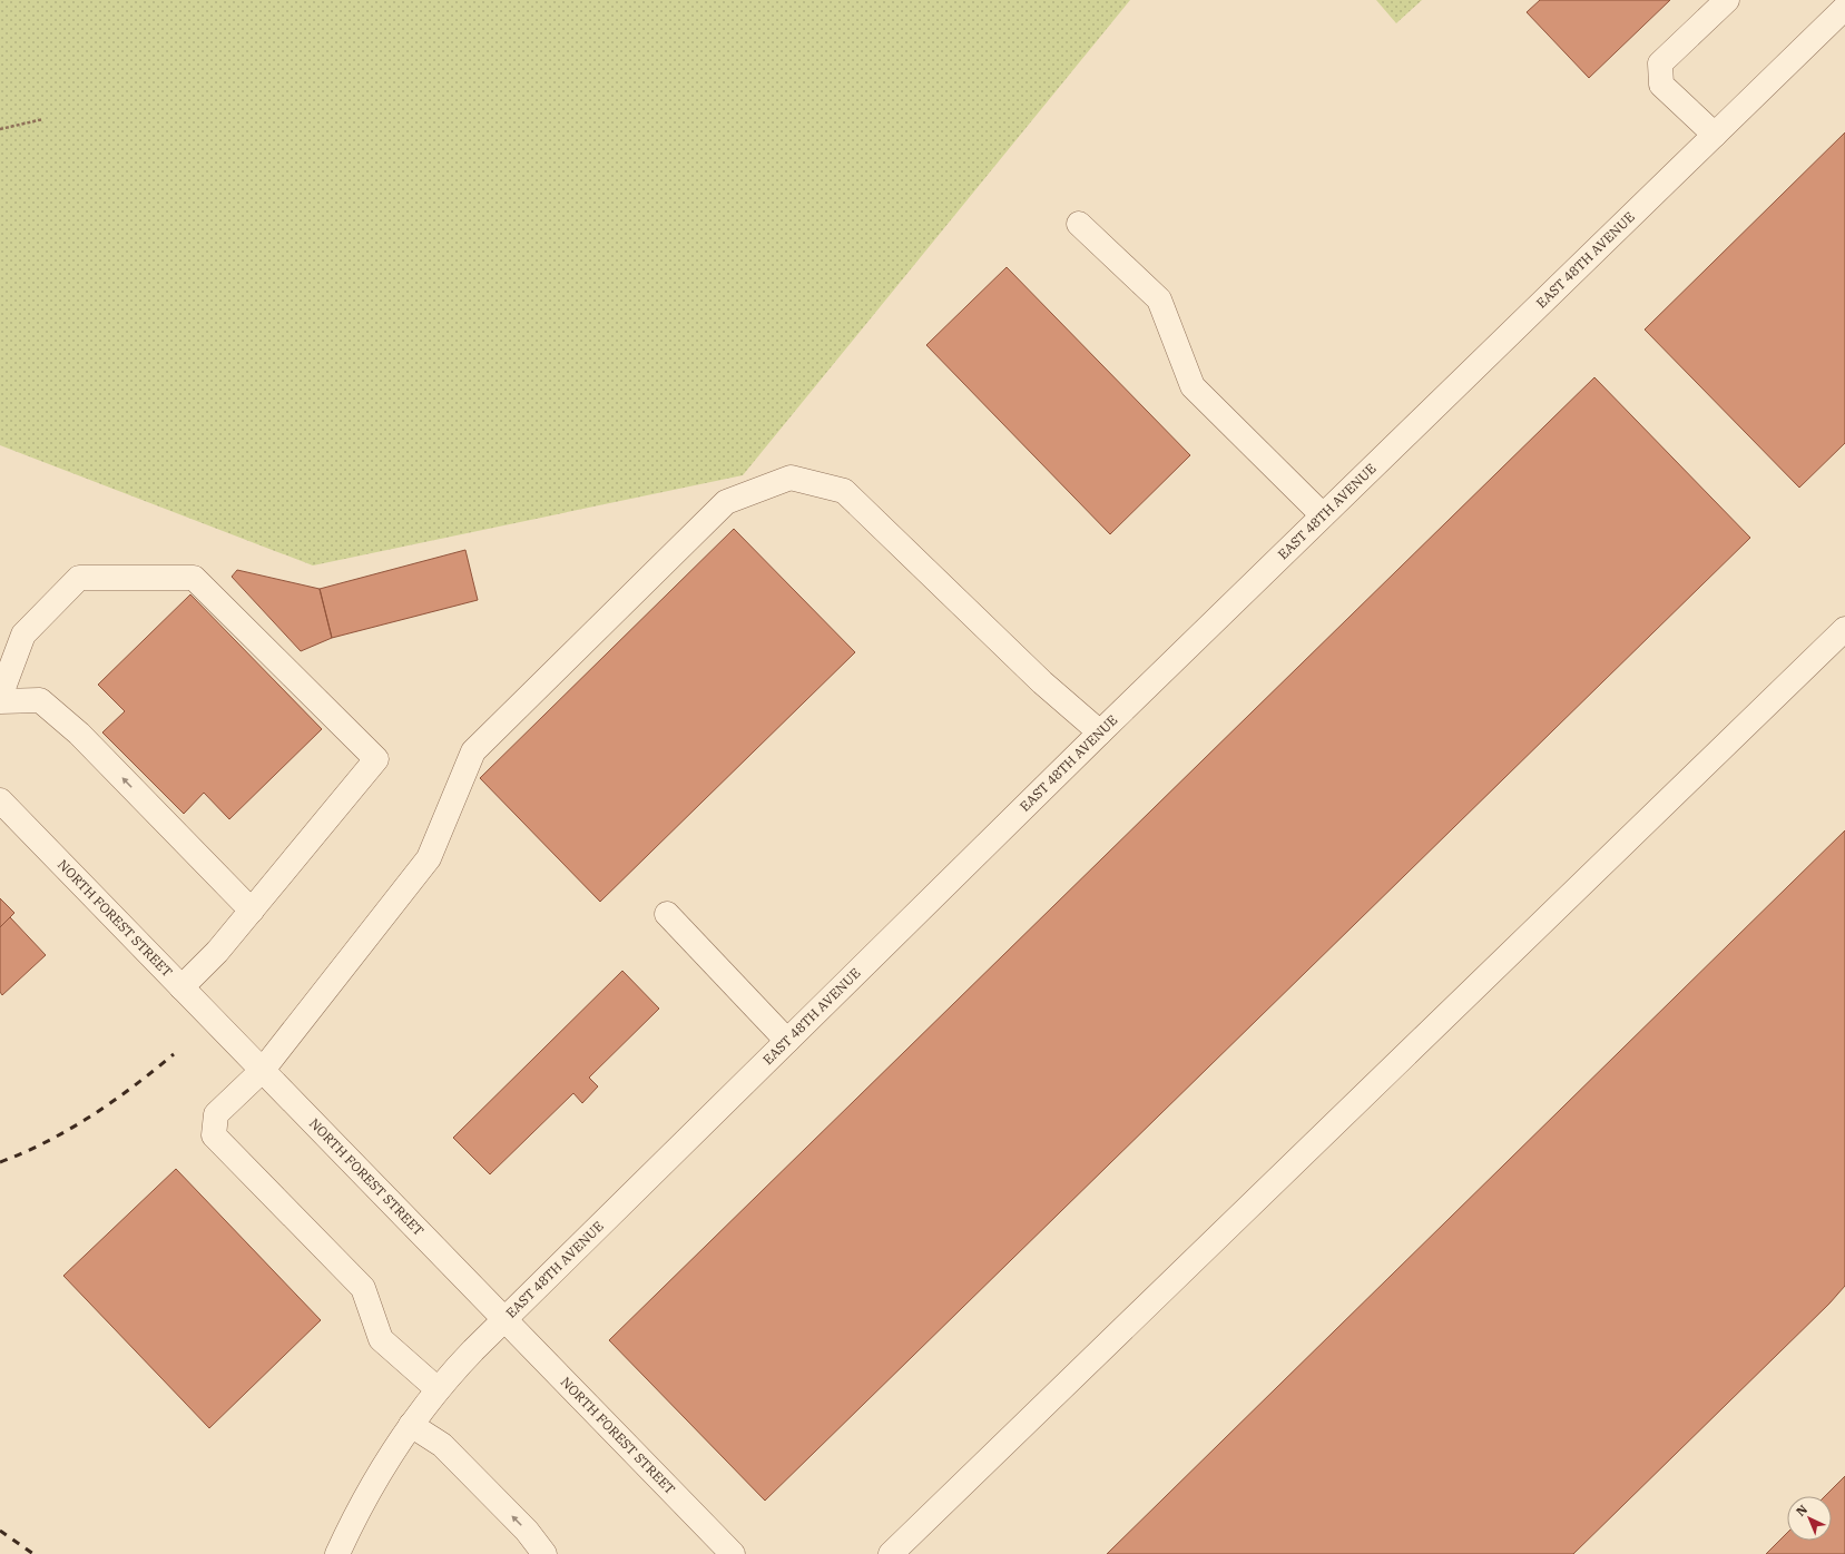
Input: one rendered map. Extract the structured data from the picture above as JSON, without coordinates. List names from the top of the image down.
{
  "streets": {
    "street": ["EAST 48TH AVENUE", "NORTH FOREST STREET"]
  },
  "crossings": [
    ["EAST 48TH AVENUE", "NORTH FOREST STREET"]
  ],
  "north": "top left"
}
